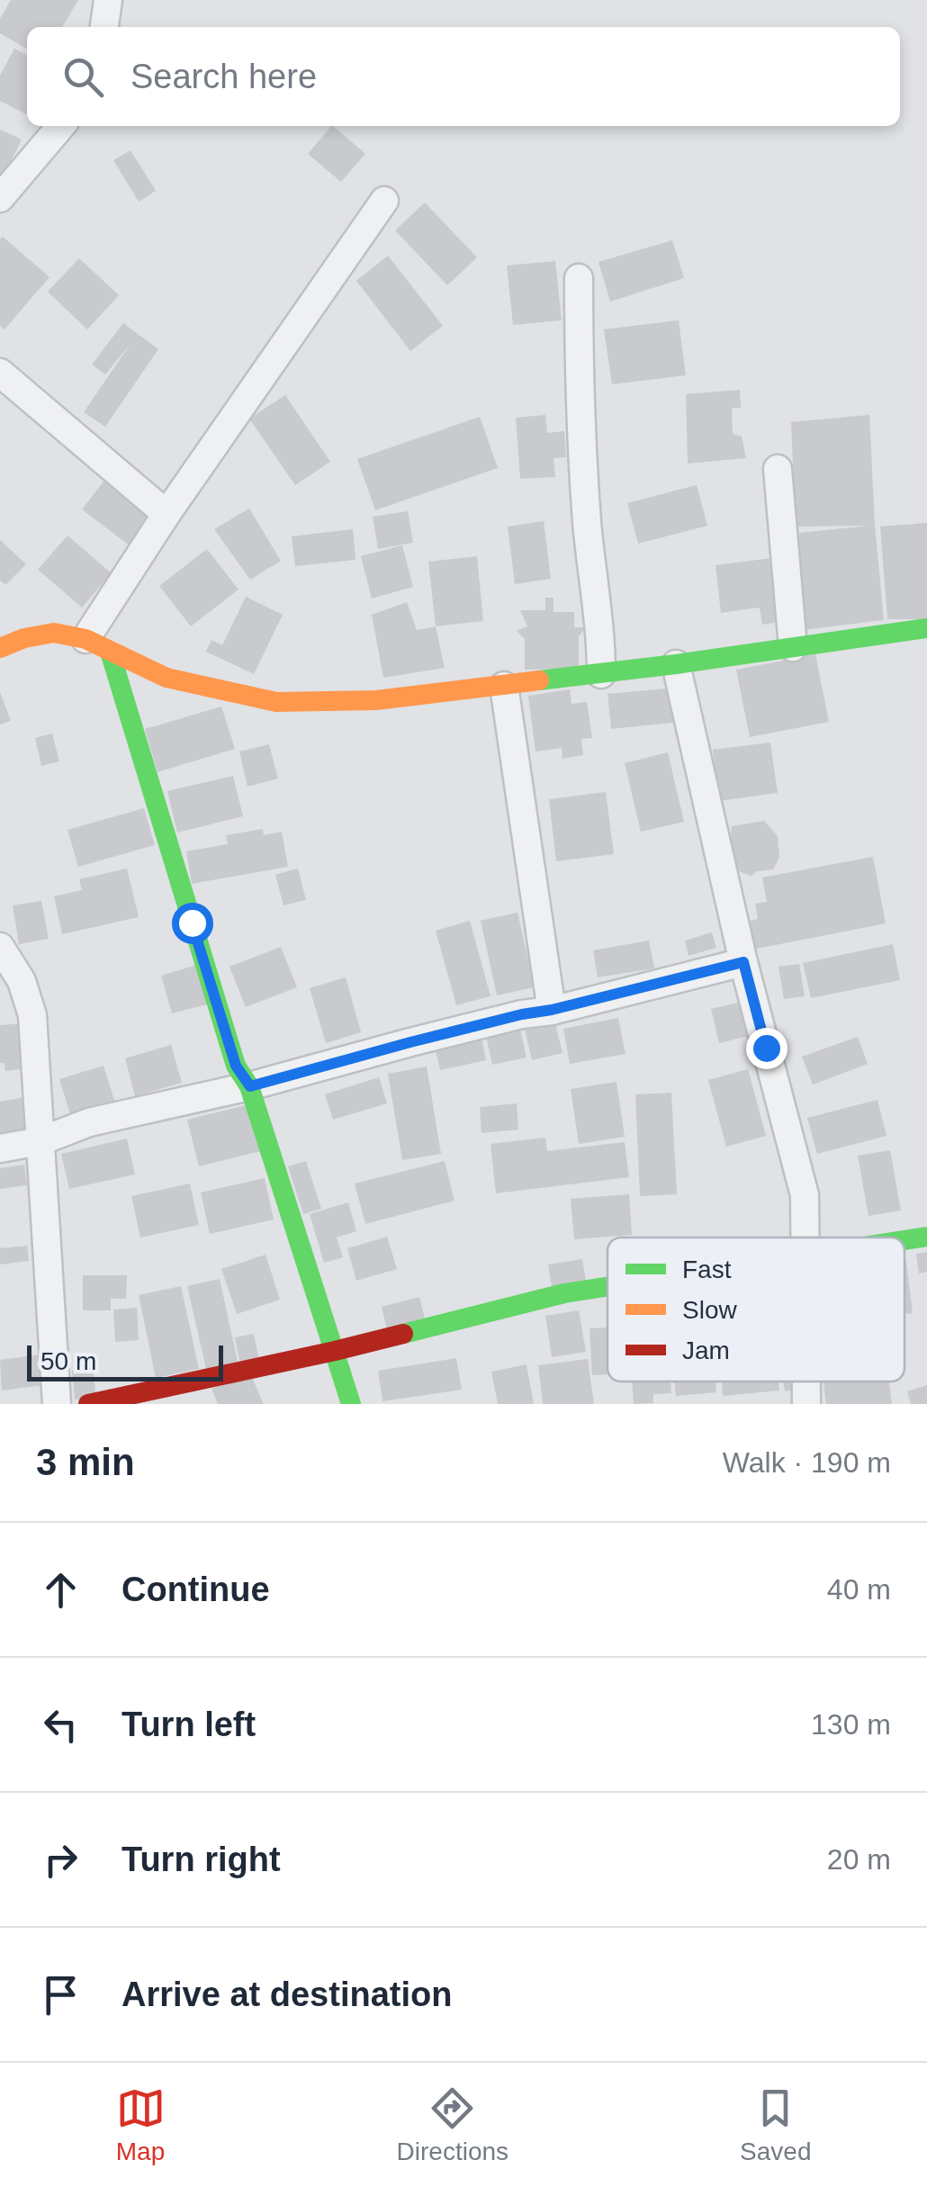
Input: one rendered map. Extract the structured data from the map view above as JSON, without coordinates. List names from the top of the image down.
{
  "legend": ["Fast", "Slow", "Jam"],
  "scale_bar": "50 m",
  "page": {
    "search": "Search here",
    "scale": "50 m",
    "heading": ["3 min", "Walk · 190 m"],
    "list": [
      ["Continue", "40 m"],
      ["Turn left", "130 m"],
      ["Turn right", "20 m"],
      "Arrive at destination"
    ],
    "nav": ["Map", "Directions", "Saved"]
  }
}
